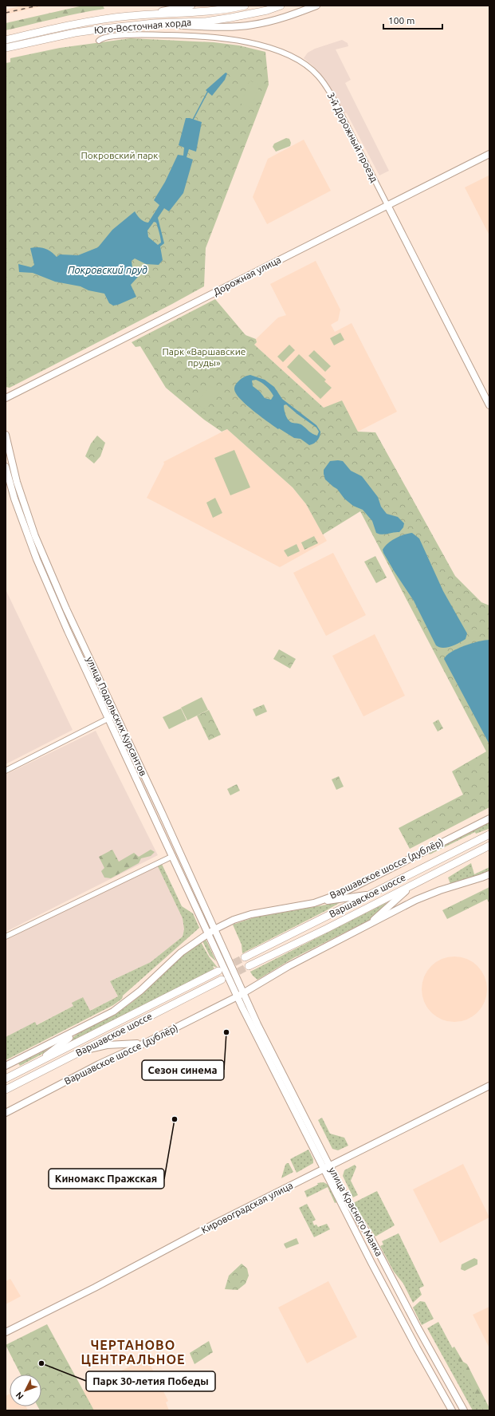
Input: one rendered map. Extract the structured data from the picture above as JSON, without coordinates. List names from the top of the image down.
{
  "streets": {
    "main road": [
      "Юго-Восточная хорда",
      "3-й Дорожный проезд",
      "Дорожная улица",
      "улица Подольских Курсантов",
      "Варшавское шоссе (дублёр)",
      "Варшавское шоссе",
      "Кировоградская улица",
      "улица Красного Маяка"
    ]
  },
  "crossings": [
    ["3-й Дорожный проезд", "Дорожная улица"],
    ["улица Подольских Курсантов", "Варшавское шоссе (дублёр)"],
    ["улица Подольских Курсантов", "улица Красного Маяка"],
    ["Варшавское шоссе (дублёр)", "улица Красного Маяка"],
    ["Кировоградская улица", "улица Красного Маяка"]
  ],
  "districts": ["ЧЕРТАНОВО ЦЕНТРАЛЬНОЕ"],
  "water": ["Покровский пруд"],
  "parks": ["Покровский парк", "Парк «Варшавские пруды»"],
  "places": ["Сезон синема", "Киномакс Пражская", "Парк 30-летия Победы"],
  "scale_bar": "100 m",
  "north": "bottom left"
}
